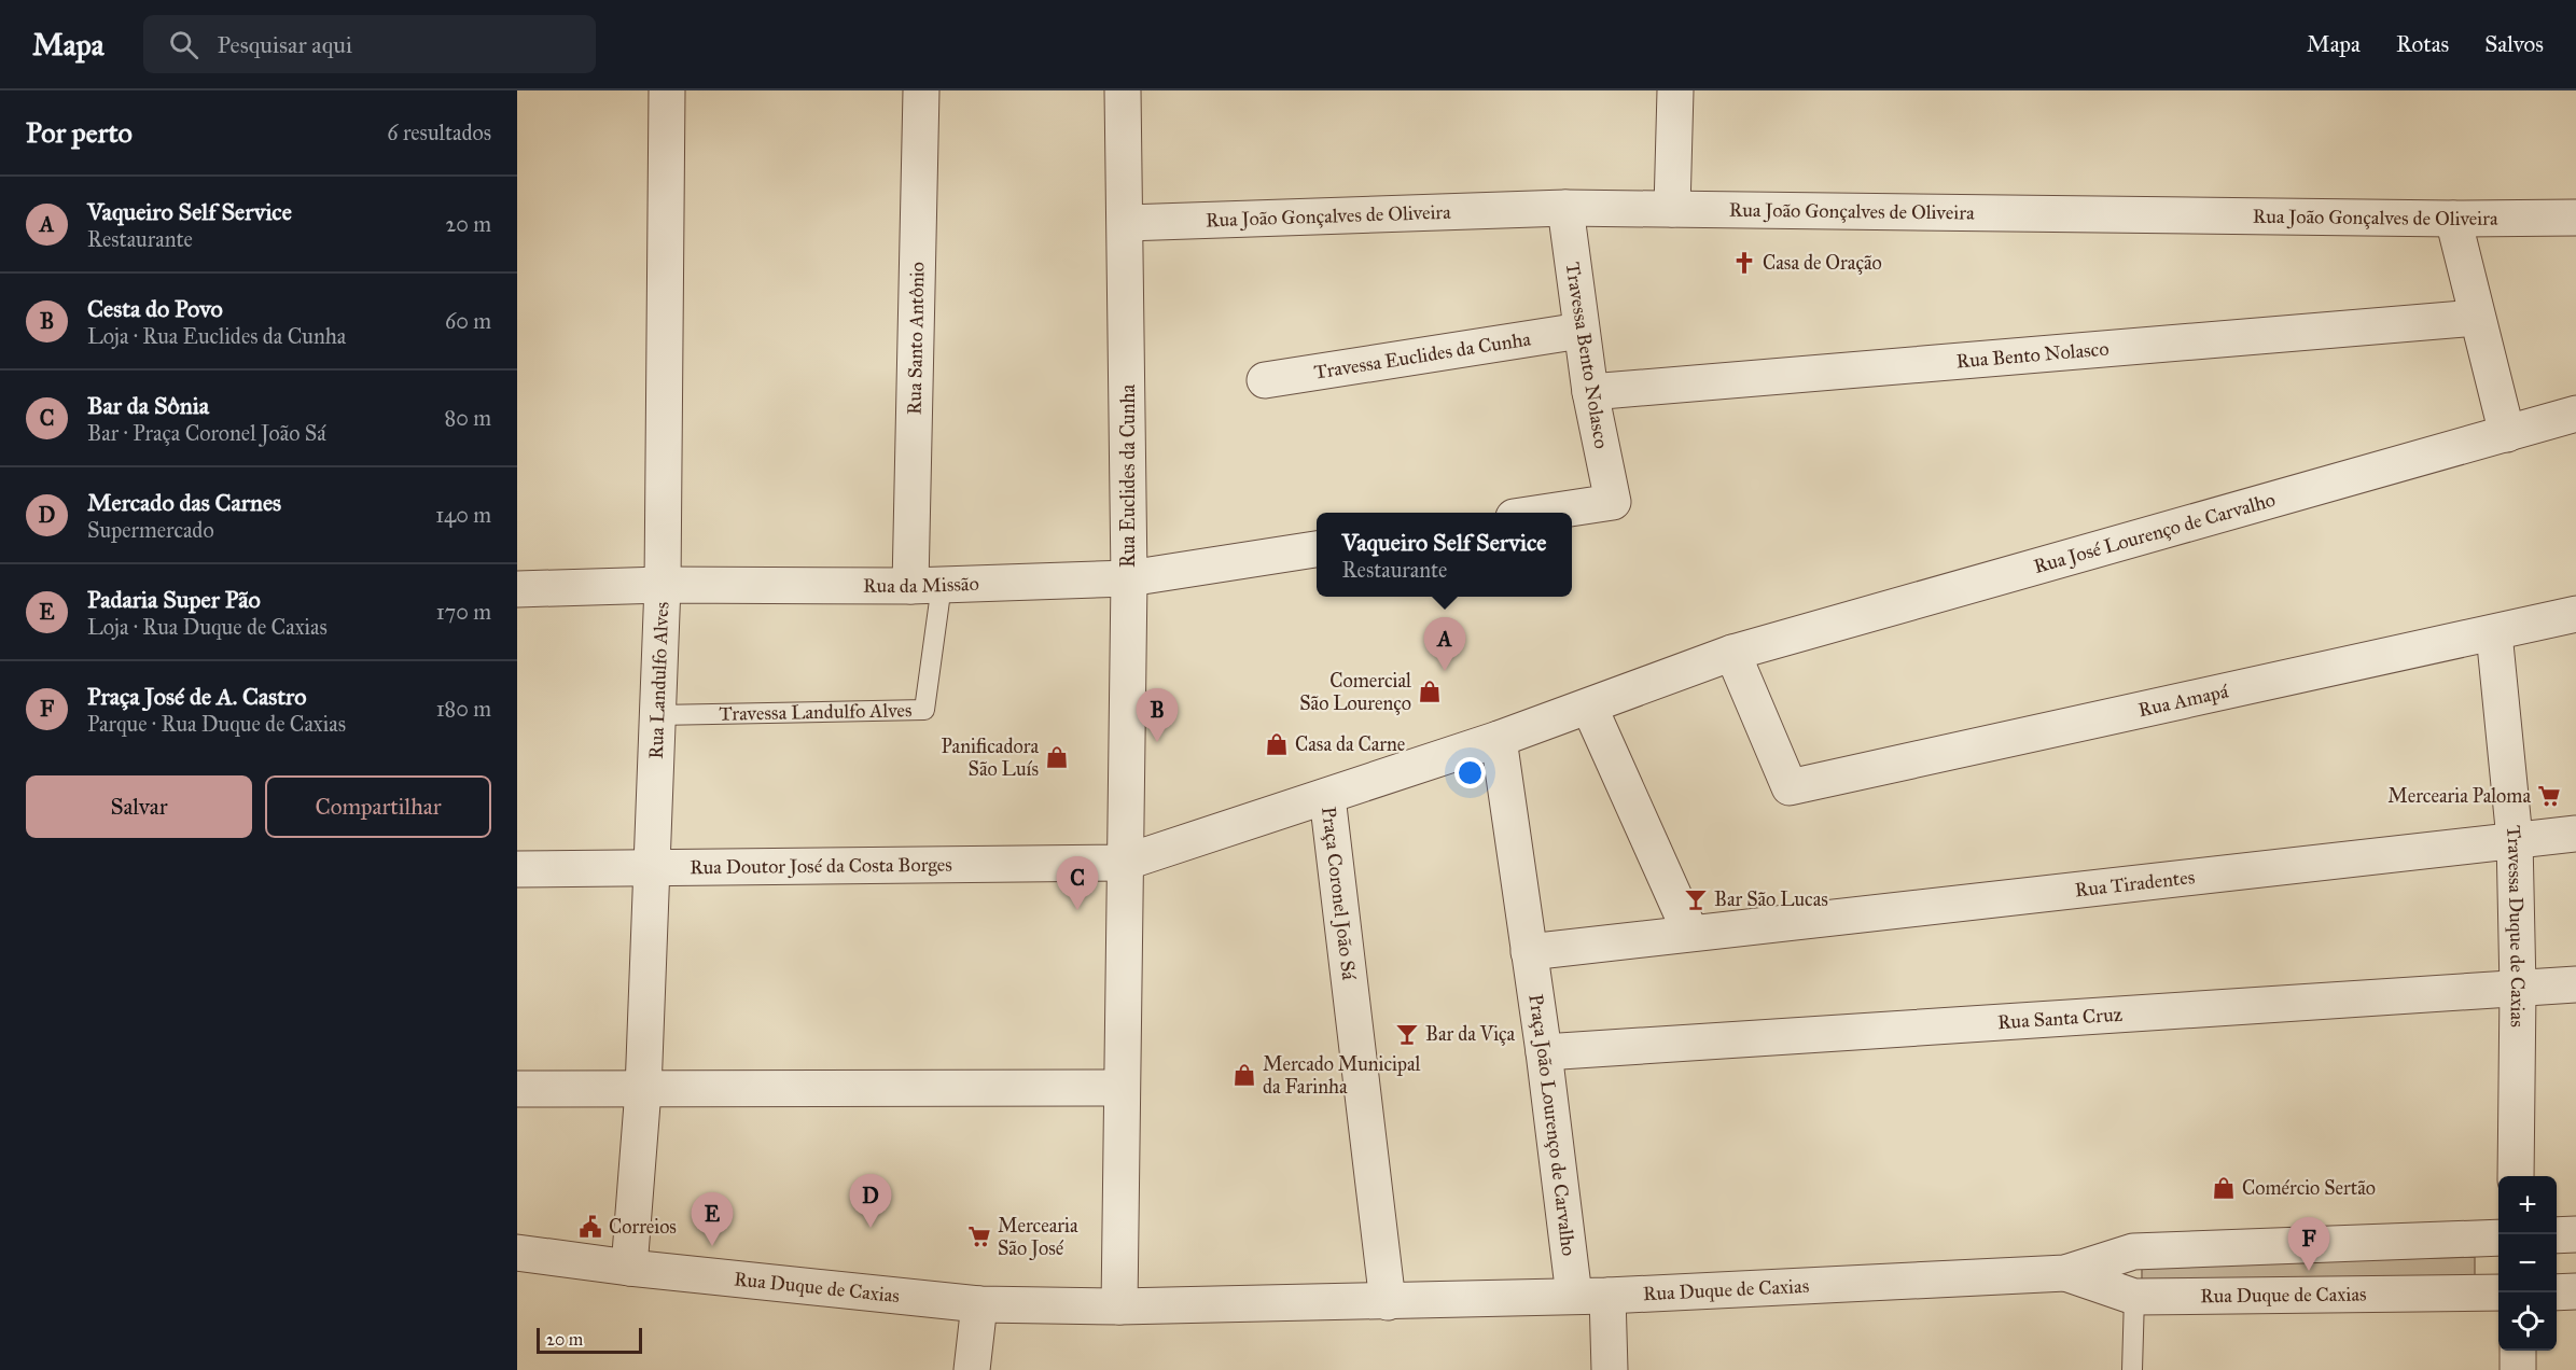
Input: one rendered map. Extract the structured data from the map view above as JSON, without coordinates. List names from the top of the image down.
{
  "streets": {
    "street": [
      "Rua João Gonçalves de Oliveira",
      "Rua Santo Antônio",
      "Rua Bento Nolasco",
      "Travessa Euclides da Cunha",
      "Travessa Bento Nolasco",
      "Rua Euclides da Cunha",
      "Rua José Lourenço de Carvalho",
      "Rua da Missão",
      "Rua Landulfo Alves",
      "Rua Amapá",
      "Rua Doutor José da Costa Borges",
      "Rua Tiradentes",
      "Praça Coronel João Sá",
      "Travessa Duque de Caxias",
      "Rua Santa Cruz",
      "Praça João Lourenço de Carvalho",
      "Rua Duque de Caxias"
    ],
    "lane": ["Travessa Landulfo Alves"]
  },
  "crossings": [
    ["Rua João Gonçalves de Oliveira", "Travessa Bento Nolasco"],
    ["Rua João Gonçalves de Oliveira", "Rua Euclides da Cunha"],
    ["Rua Santo Antônio", "Rua da Missão"],
    ["Rua Santo Antônio", "Travessa Landulfo Alves"],
    ["Rua Bento Nolasco", "Travessa Bento Nolasco"],
    ["Travessa Euclides da Cunha", "Travessa Bento Nolasco"],
    ["Rua Euclides da Cunha", "Rua da Missão"],
    ["Rua Euclides da Cunha", "Rua Doutor José da Costa Borges"],
    ["Rua Euclides da Cunha", "Praça Coronel João Sá"],
    ["Rua José Lourenço de Carvalho", "Rua Amapá"],
    ["Rua da Missão", "Rua Landulfo Alves"],
    ["Rua da Missão", "Travessa Landulfo Alves"],
    ["Rua Landulfo Alves", "Travessa Landulfo Alves"],
    ["Rua Landulfo Alves", "Rua Doutor José da Costa Borges"],
    ["Rua Landulfo Alves", "Rua Duque de Caxias"],
    ["Rua Amapá", "Travessa Duque de Caxias"],
    ["Rua Doutor José da Costa Borges", "Praça Coronel João Sá"],
    ["Rua Tiradentes", "Travessa Duque de Caxias"],
    ["Praça Coronel João Sá", "Rua Duque de Caxias"],
    ["Travessa Duque de Caxias", "Rua Santa Cruz"],
    ["Rua Santa Cruz", "Praça João Lourenço de Carvalho"],
    ["Praça João Lourenço de Carvalho", "Rua Duque de Caxias"]
  ],
  "places": {
    "church": ["Casa de Oração"],
    "shop": [
      "Comercial São Lourenço",
      "Casa da Carne",
      "Panificadora São Luís",
      "Mercado Municipal da Farinha",
      "Comércio Sertão"
    ],
    "supermarket": ["Mercearia Paloma", "Mercearia São José"],
    "bar": ["Bar São Lucas", "Bar da Viça"],
    "public building": ["Correios"]
  },
  "scale_bar": "20 m",
  "page": {
    "header": "Mapa",
    "search": "Pesquisar aqui",
    "nav": ["Mapa", "Rotas", "Salvos"],
    "heading": ["Por perto", "6 resultados"],
    "list": [
      {
        "mark": "A",
        "name": "Vaqueiro Self Service",
        "note": "Restaurante",
        "value": "20 m"
      },
      {
        "mark": "B",
        "name": "Cesta do Povo",
        "note": "Loja · Rua Euclides da Cunha",
        "value": "60 m"
      },
      {
        "mark": "C",
        "name": "Bar da Sônia",
        "note": "Bar · Praça Coronel João Sá",
        "value": "80 m"
      },
      {
        "mark": "D",
        "name": "Mercado das Carnes",
        "note": "Supermercado",
        "value": "140 m"
      },
      {
        "mark": "E",
        "name": "Padaria Super Pão",
        "note": "Loja · Rua Duque de Caxias",
        "value": "170 m"
      },
      {
        "mark": "F",
        "name": "Praça José de A. Castro",
        "note": "Parque · Rua Duque de Caxias",
        "value": "180 m"
      }
    ],
    "popup": ["Vaqueiro Self Service", "Restaurante"],
    "pins": [
      "A",
      "B",
      "C",
      "D",
      "E",
      "F"
    ],
    "buttons": ["Salvar", "Compartilhar"],
    "map_buttons": ["+", "−"],
    "scale": "20 m"
  }
}
